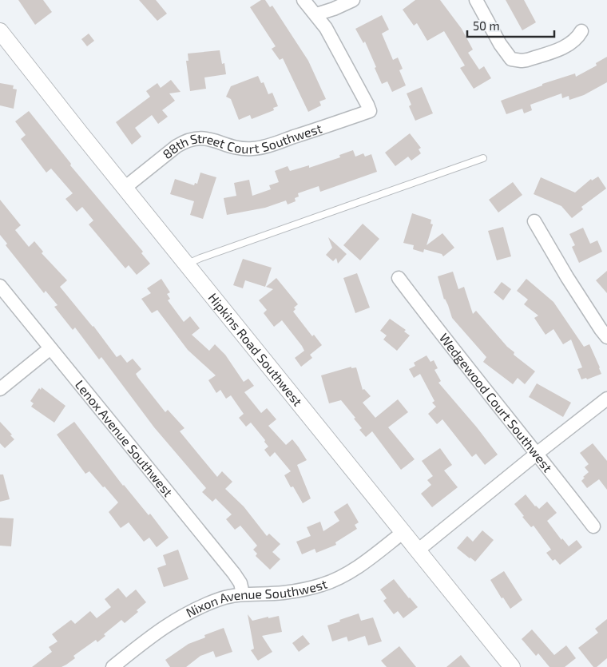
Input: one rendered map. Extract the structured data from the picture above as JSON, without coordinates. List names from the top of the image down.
{
  "streets": {
    "street": [
      "88th Street Court Southwest",
      "Hipkins Road Southwest",
      "Wedgewood Court Southwest",
      "Lenox Avenue Southwest",
      "Nixon Avenue Southwest"
    ]
  },
  "crossings": [
    ["88th Street Court Southwest", "Hipkins Road Southwest"],
    ["Hipkins Road Southwest", "Nixon Avenue Southwest"],
    ["Lenox Avenue Southwest", "Nixon Avenue Southwest"]
  ],
  "scale_bar": "50 m"
}
